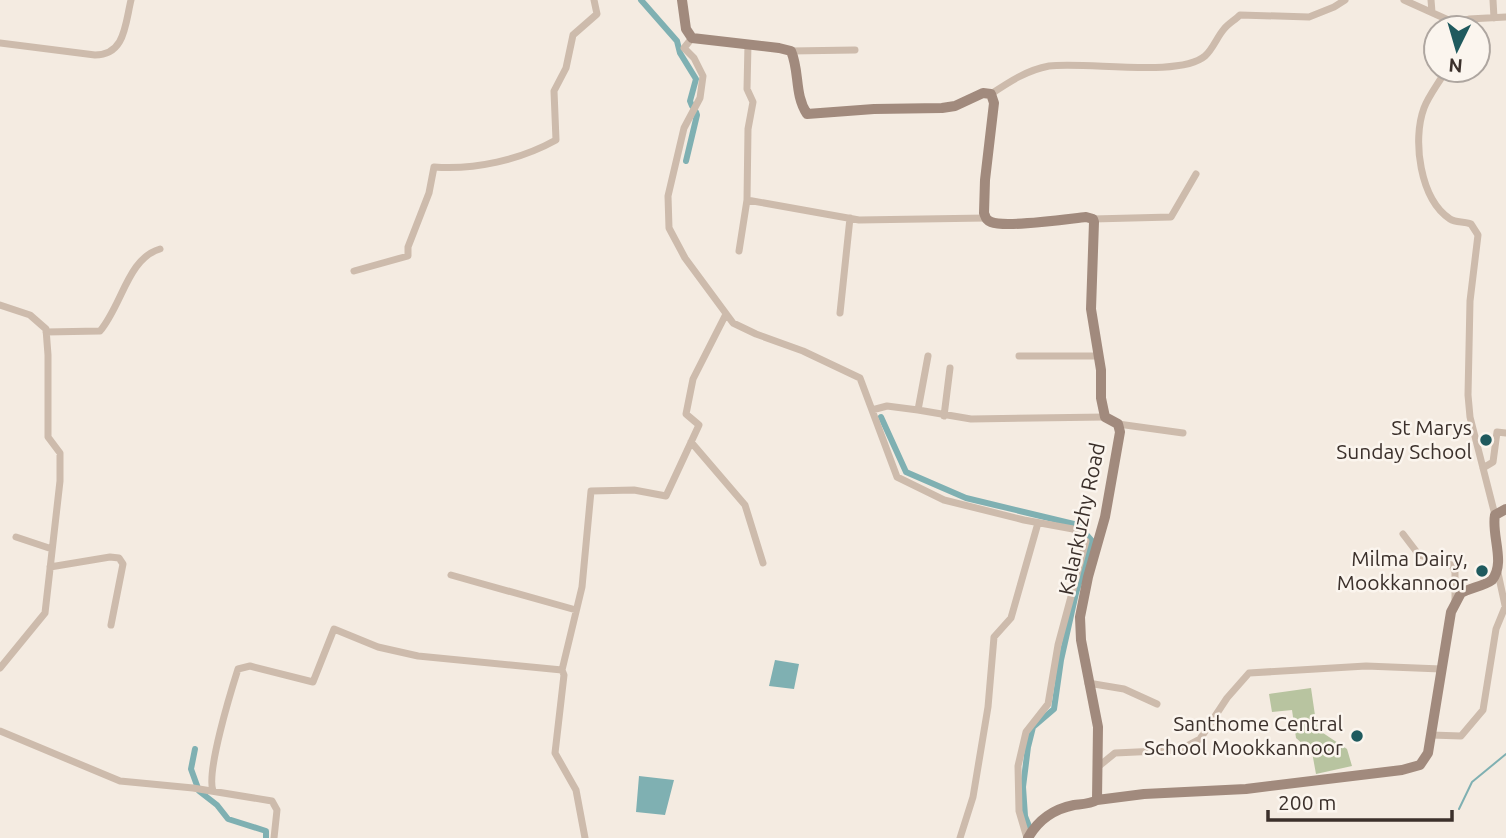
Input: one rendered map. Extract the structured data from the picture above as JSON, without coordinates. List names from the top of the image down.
{
  "streets": {
    "main road": ["Kalarkuzhy Road"]
  },
  "places": ["St Marys Sunday School", "Milma Dairy, Mookkannoor", "Santhome Central School Mookkannoor"],
  "scale_bar": "200 m",
  "north": "bottom"
}
